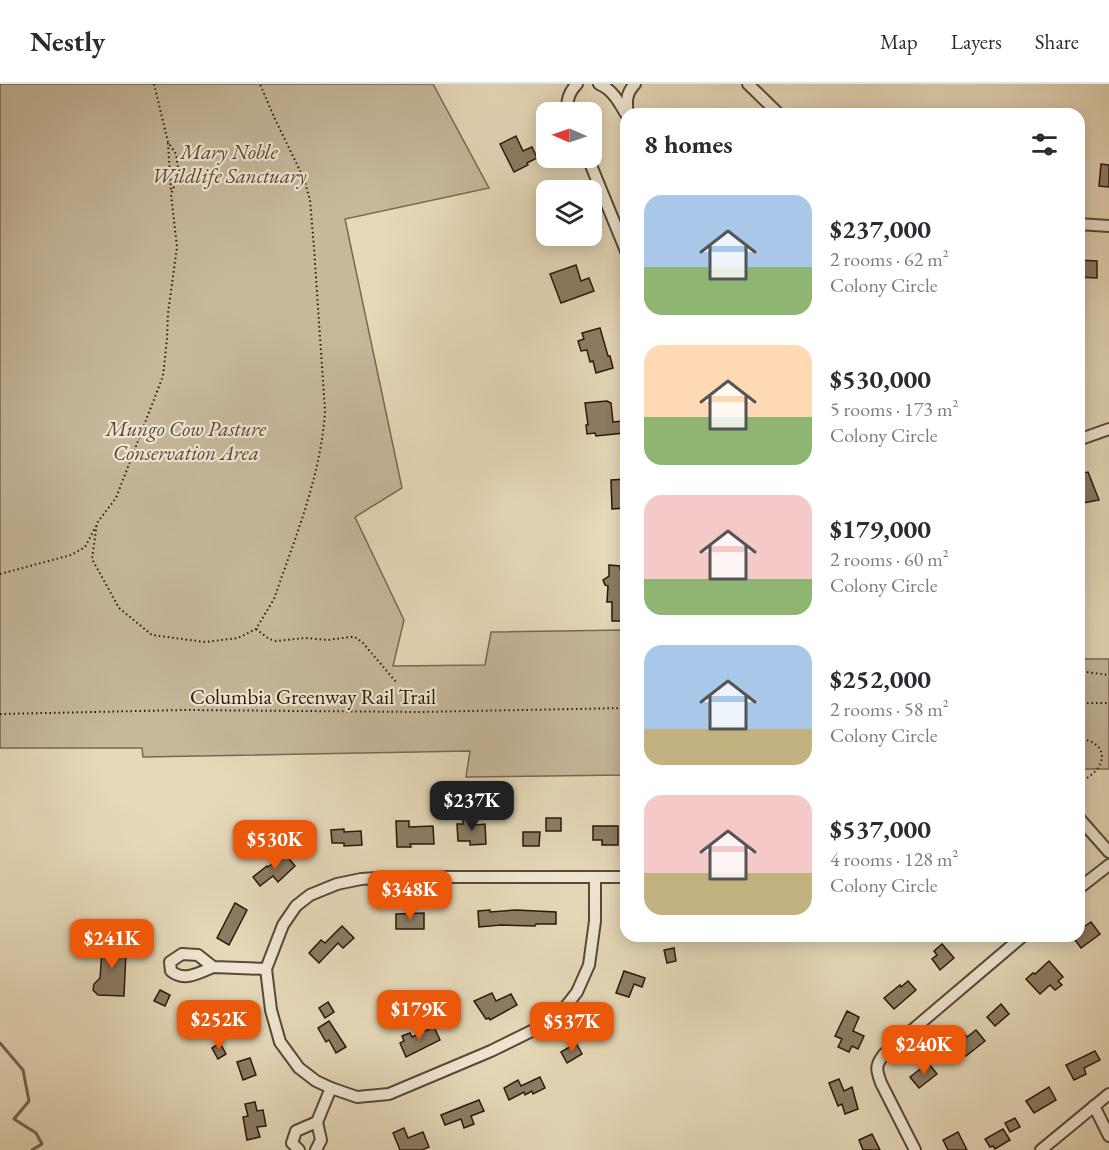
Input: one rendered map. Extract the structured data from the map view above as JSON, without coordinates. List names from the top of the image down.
{
  "streets": {
    "path": ["Columbia Greenway Rail Trail"]
  },
  "parks": ["Mary Noble Wildlife Sanctuary", "Mungo Cow Pasture Conservation Area"],
  "north": "left",
  "page": {
    "header": "Nestly",
    "nav": ["Map", "Layers", "Share"],
    "heading": "8 homes",
    "list": [
      {
        "name": "$237,000",
        "note": "2 rooms · 62 m² · Colony Circle"
      },
      {
        "name": "$530,000",
        "note": "5 rooms · 173 m² · Colony Circle"
      },
      {
        "name": "$179,000",
        "note": "2 rooms · 60 m² · Colony Circle"
      },
      {
        "name": "$252,000",
        "note": "2 rooms · 58 m² · Colony Circle"
      },
      {
        "name": "$537,000",
        "note": "4 rooms · 128 m² · Colony Circle"
      }
    ],
    "price": [
      "$237K",
      "$530K",
      "$348K",
      "$241K",
      "$179K",
      "$252K",
      "$537K",
      "$240K"
    ]
  }
}
